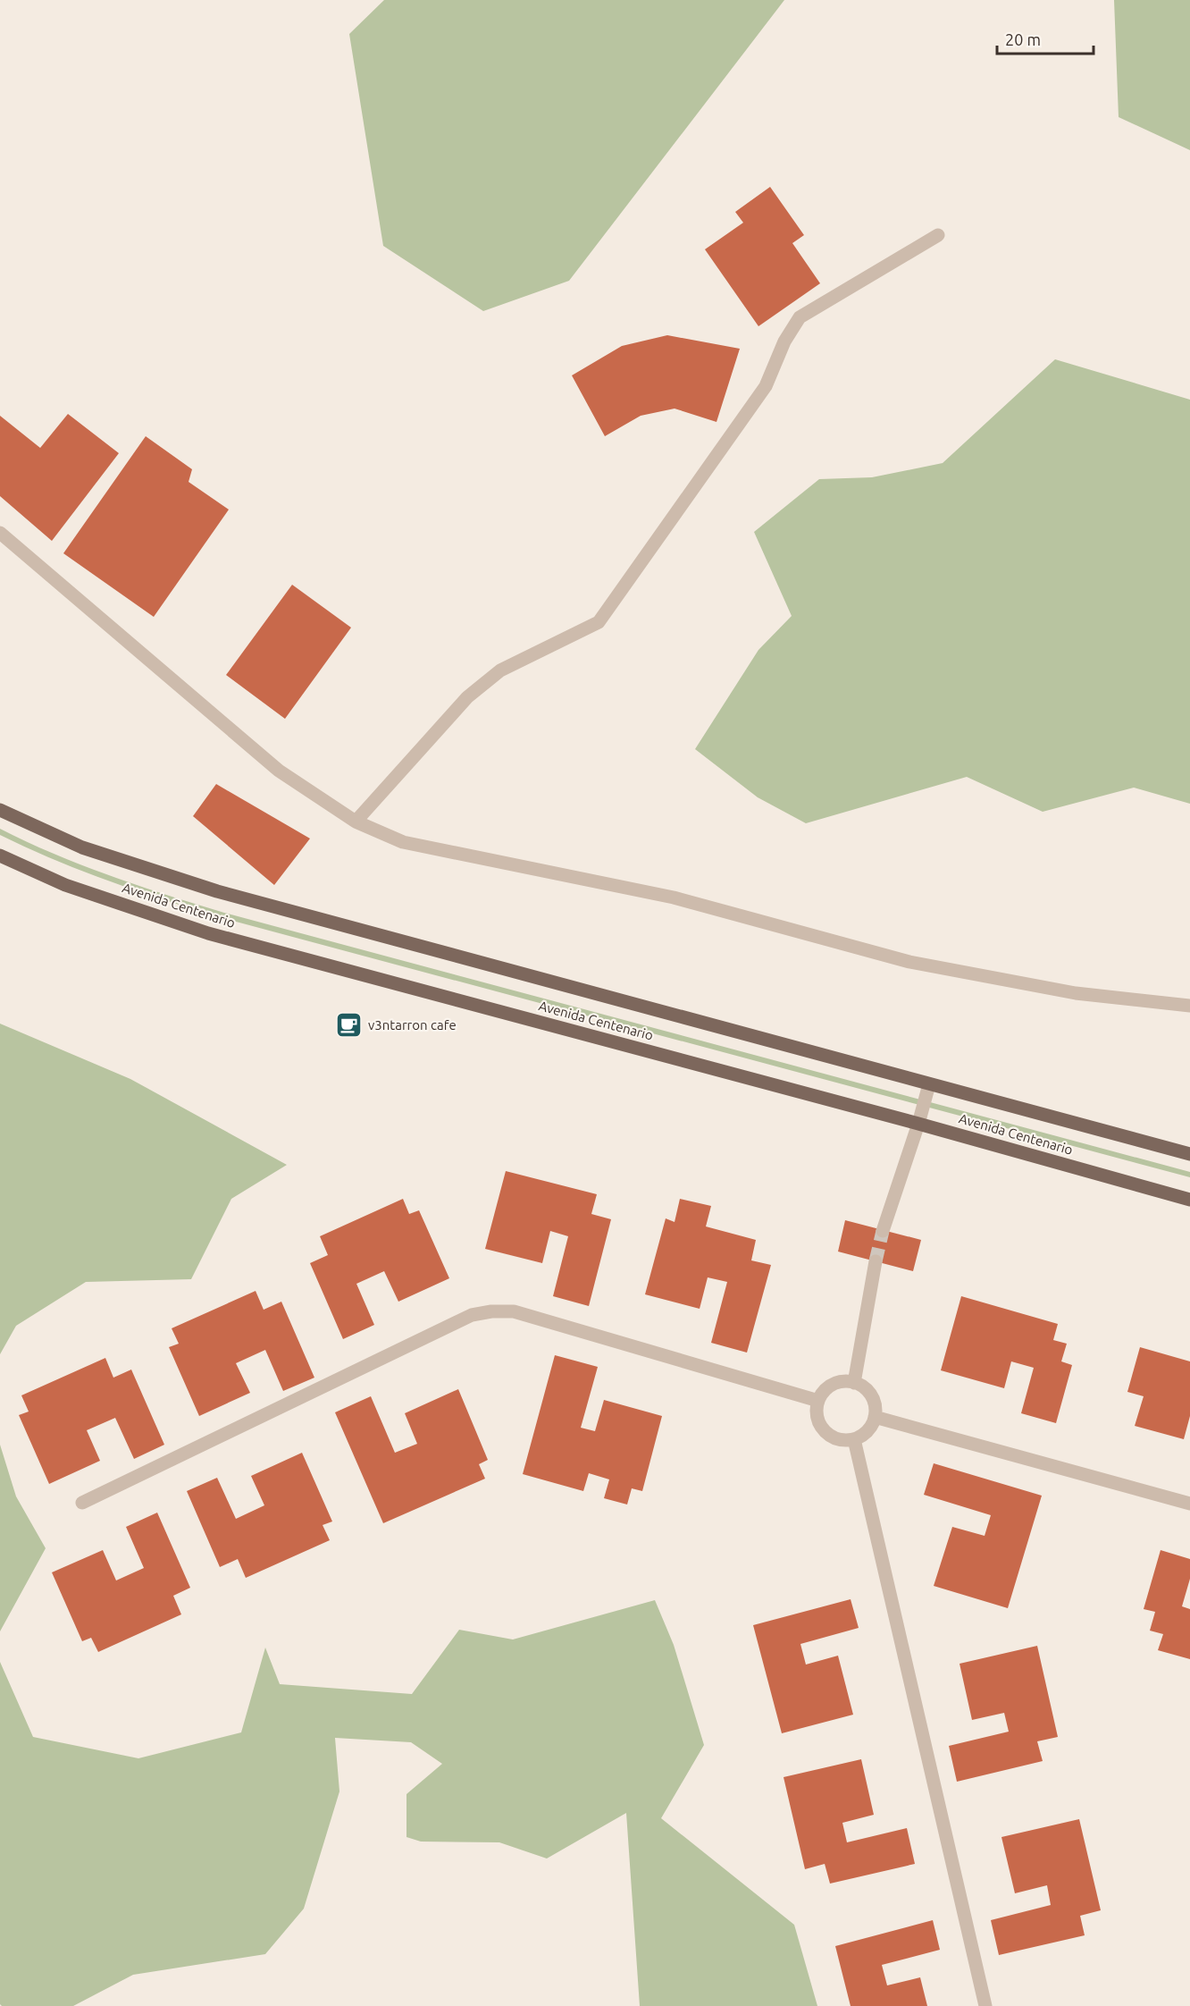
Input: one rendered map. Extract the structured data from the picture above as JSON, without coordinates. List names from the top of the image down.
{
  "streets": {
    "main road": ["Avenida Centenario"]
  },
  "places": {
    "cafe": ["v3ntarron cafe"]
  },
  "scale_bar": "20 m"
}
